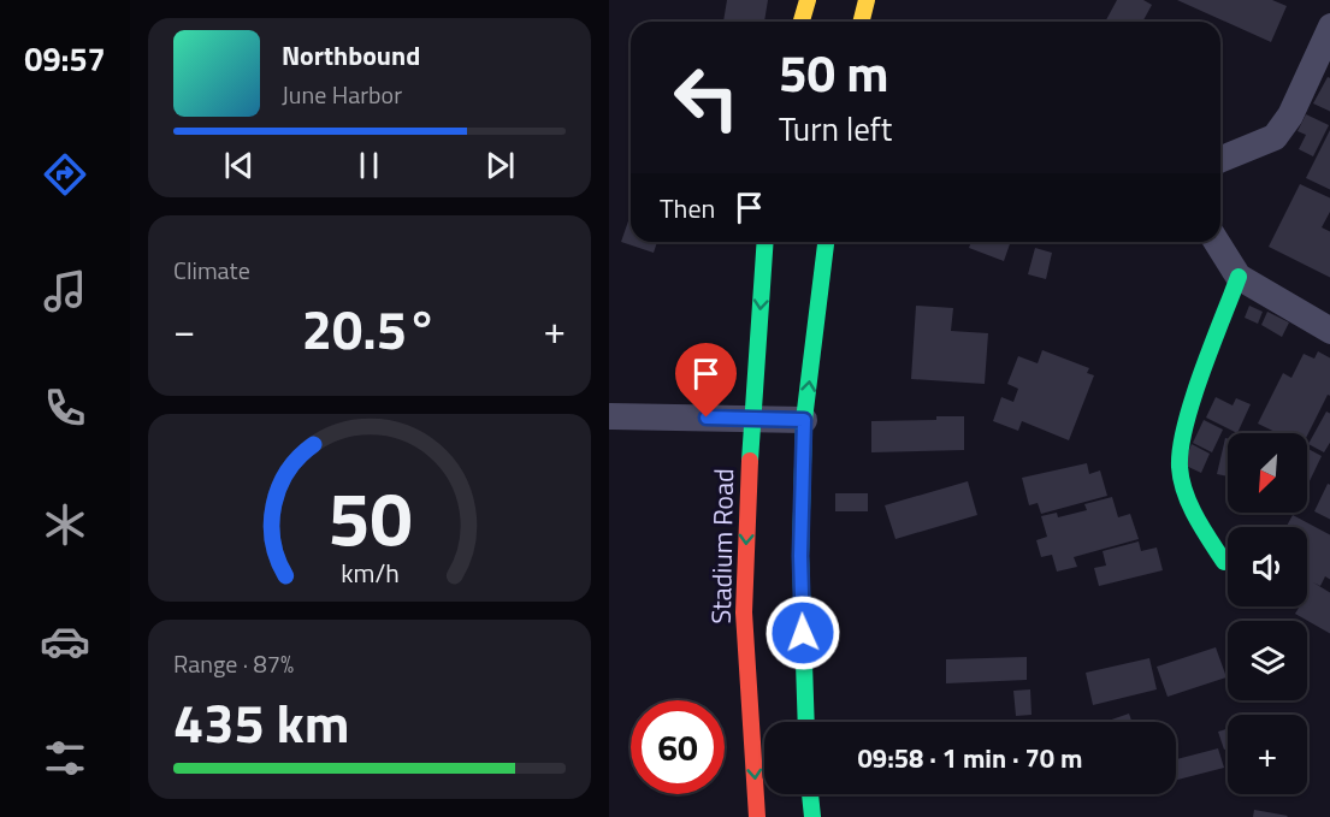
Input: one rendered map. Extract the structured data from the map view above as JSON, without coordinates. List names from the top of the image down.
{
  "streets": {
    "main road": ["Stadium Road"]
  },
  "north": "bottom left",
  "page": {
    "tabs": "09:57",
    "turn": ["50 m", "Turn left"],
    "song": ["Northbound", "June Harbor"],
    "then": "Then",
    "tile": [
      "Climate",
      ["Range · 87%", "435 km"]
    ],
    "heat": ["−", "20.5°", "+"],
    "map_buttons": "+",
    "limit": "60",
    "trip": "09:58 · 1 min · 70 m",
    "gauge": ["50", "km/h"]
  }
}
